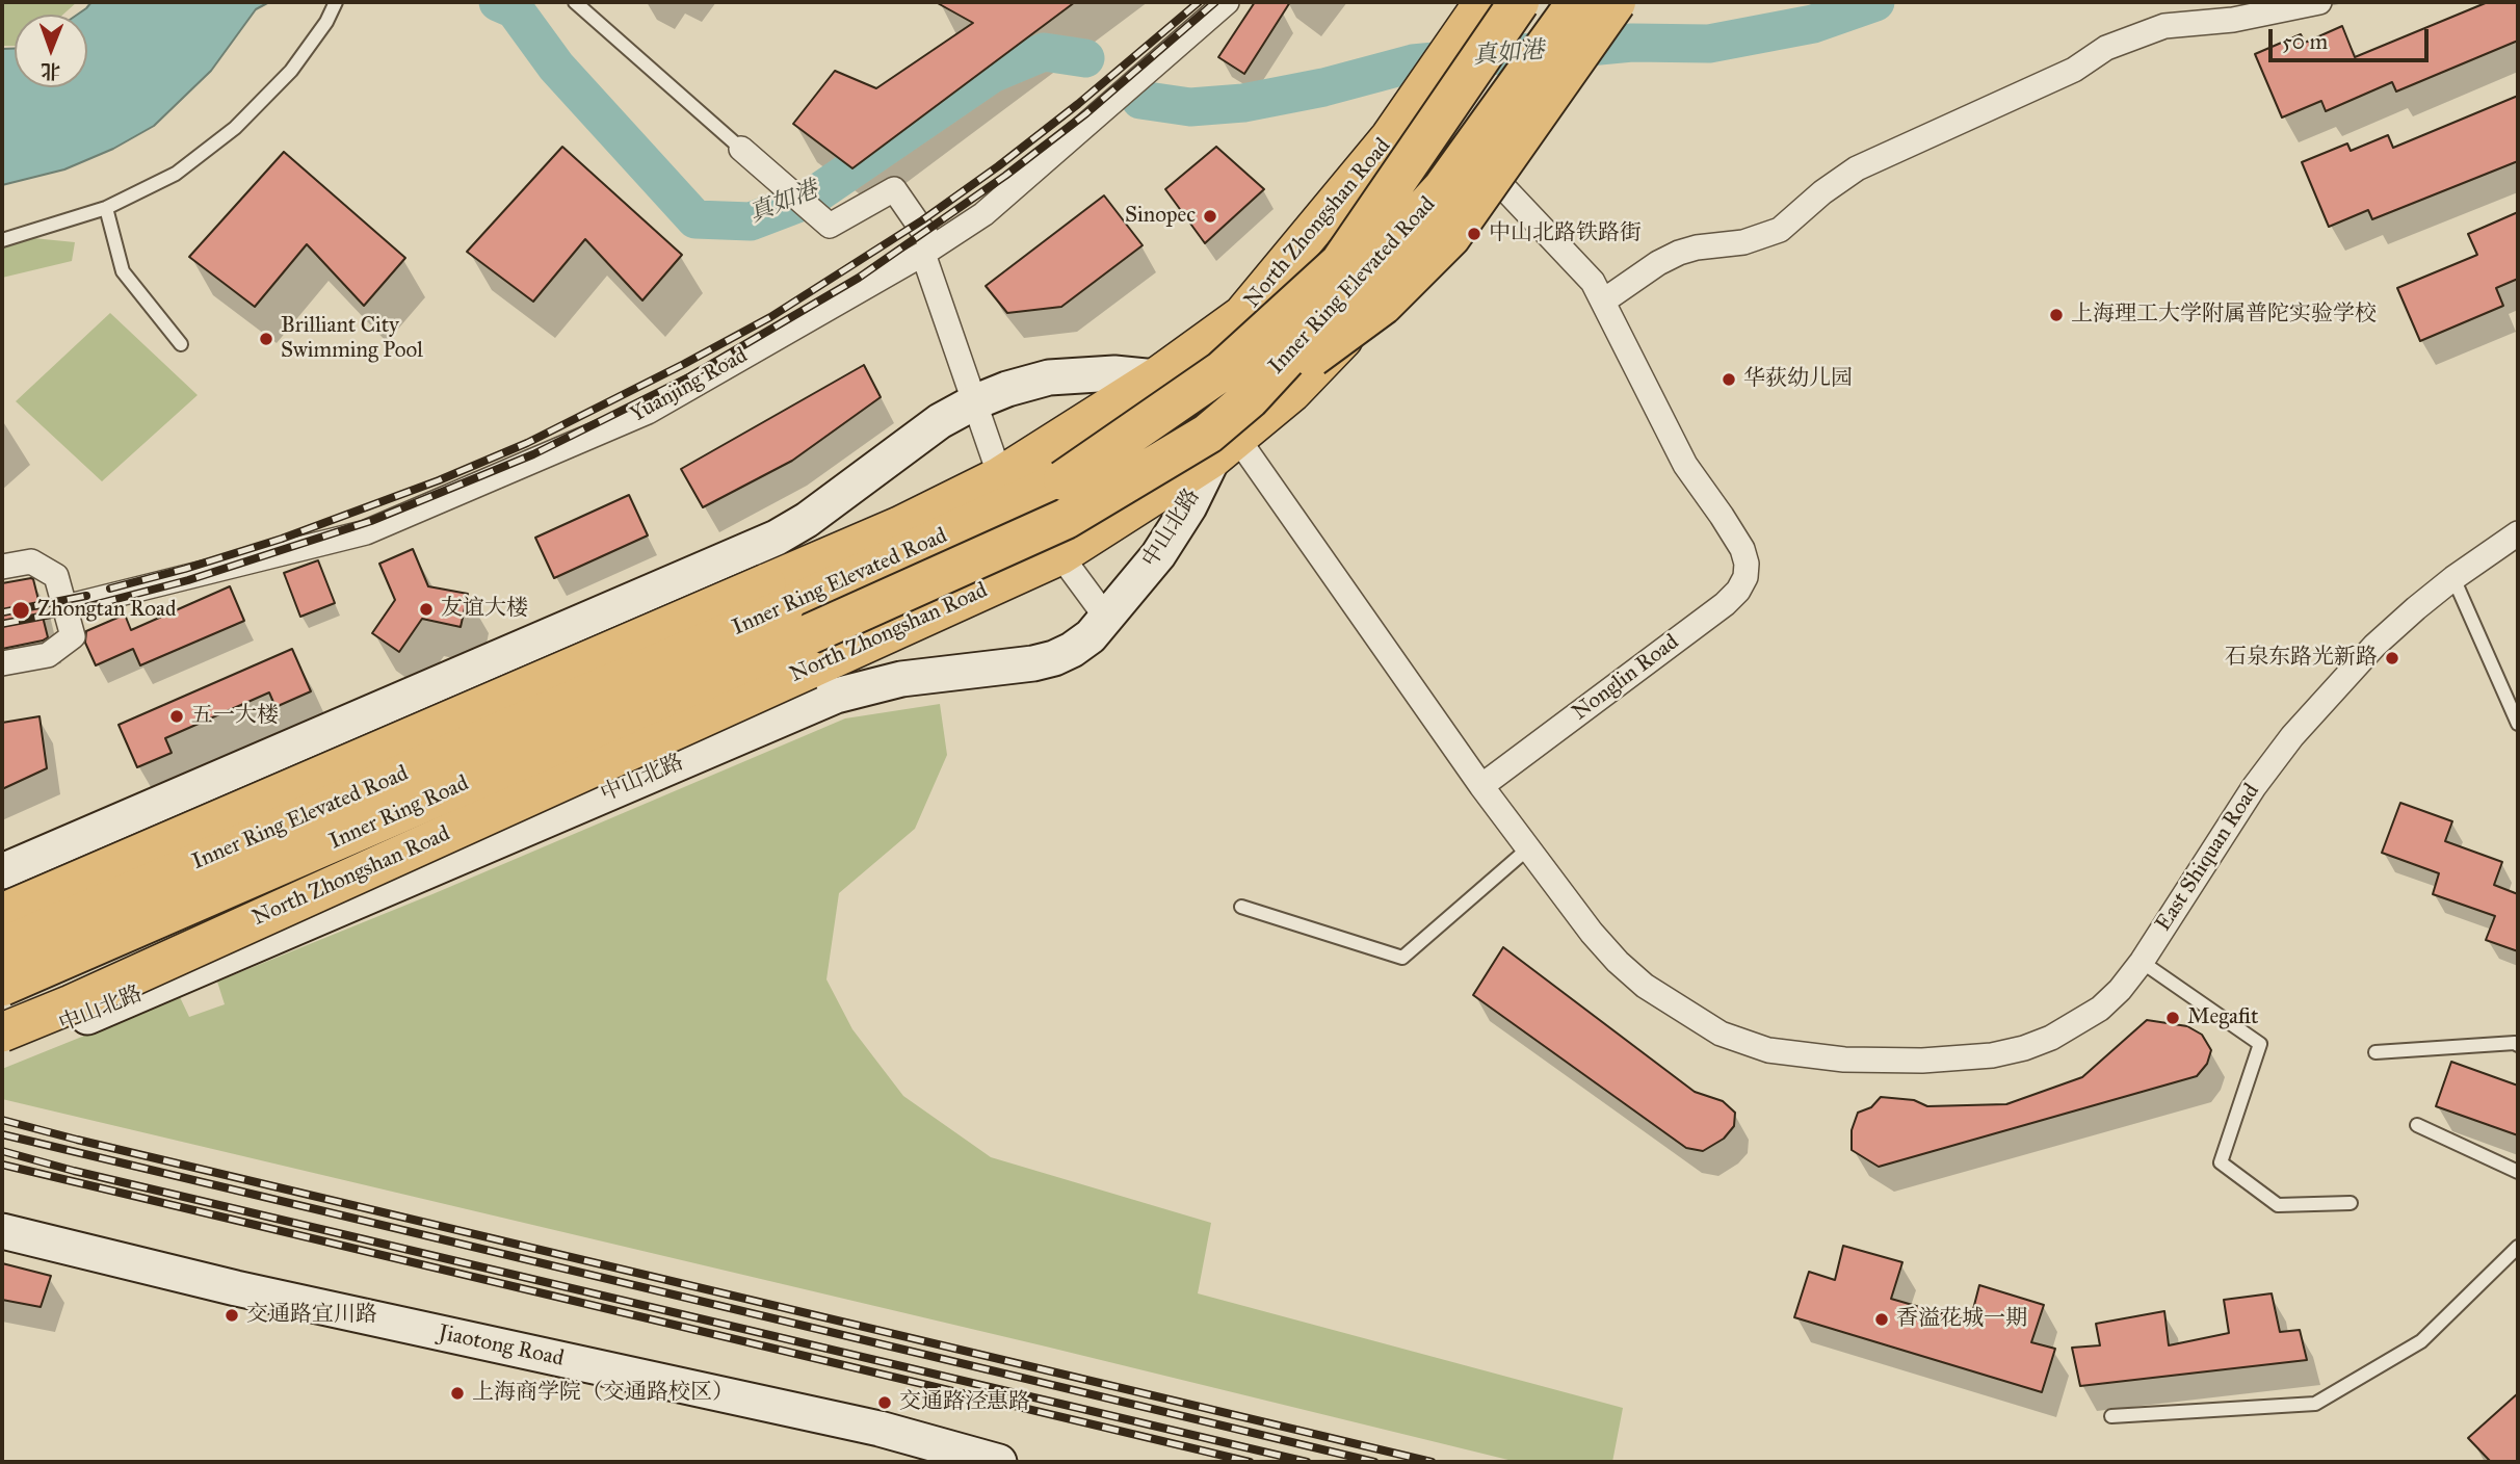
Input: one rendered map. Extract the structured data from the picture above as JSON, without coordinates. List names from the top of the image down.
{
  "streets": {
    "highway": ["Inner Ring Elevated Road", "Inner Ring Road"],
    "main road": ["North Zhongshan Road", "中山北路", "Jiaotong Road"],
    "street": ["Yuanjing Road", "Nonglin Road", "East Shiquan Road"]
  },
  "crossings": [
    ["North Zhongshan Road", "中山北路"],
    ["North Zhongshan Road", "Nonglin Road"],
    ["North Zhongshan Road", "Inner Ring Road"],
    ["中山北路", "Inner Ring Road"]
  ],
  "water": ["真如港"],
  "places": [
    "Sinopec",
    "中山北路铁路街",
    "上海理工大学附属普陀实验学校",
    "Brilliant City Swimming Pool",
    "华荻幼儿园",
    "友谊大楼",
    "Zhongtan Road",
    "石泉东路光新路",
    "五一大楼",
    "Megafit",
    "交通路宜川路",
    "香溢花城一期",
    "上海商学院（交通路校区）",
    "交通路泾惠路"
  ],
  "scale_bar": "50 m",
  "north": "bottom"
}
